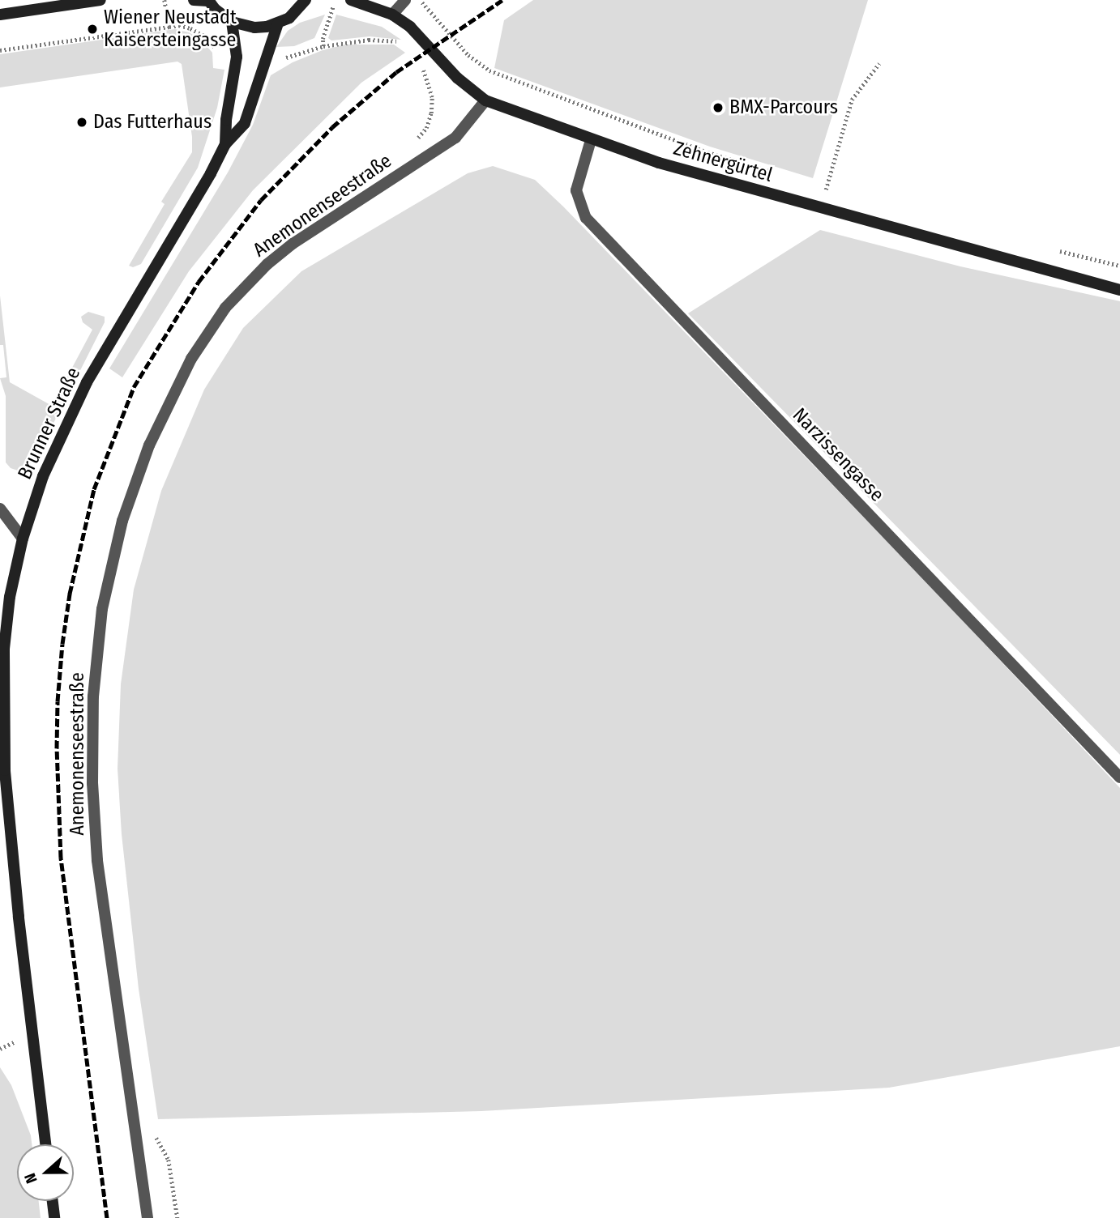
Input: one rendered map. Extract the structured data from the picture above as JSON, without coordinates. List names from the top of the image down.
{
  "streets": {
    "main road": ["Zehnergürtel", "Brunner Straße"],
    "street": ["Anemonenseestraße", "Narzissengasse"]
  },
  "crossings": [
    ["Zehnergürtel", "Anemonenseestraße"],
    ["Zehnergürtel", "Narzissengasse"]
  ],
  "places": ["Wiener Neustadt Kaisersteingasse", "BMX-Parcours", "Das Futterhaus"],
  "north": "left"
}
